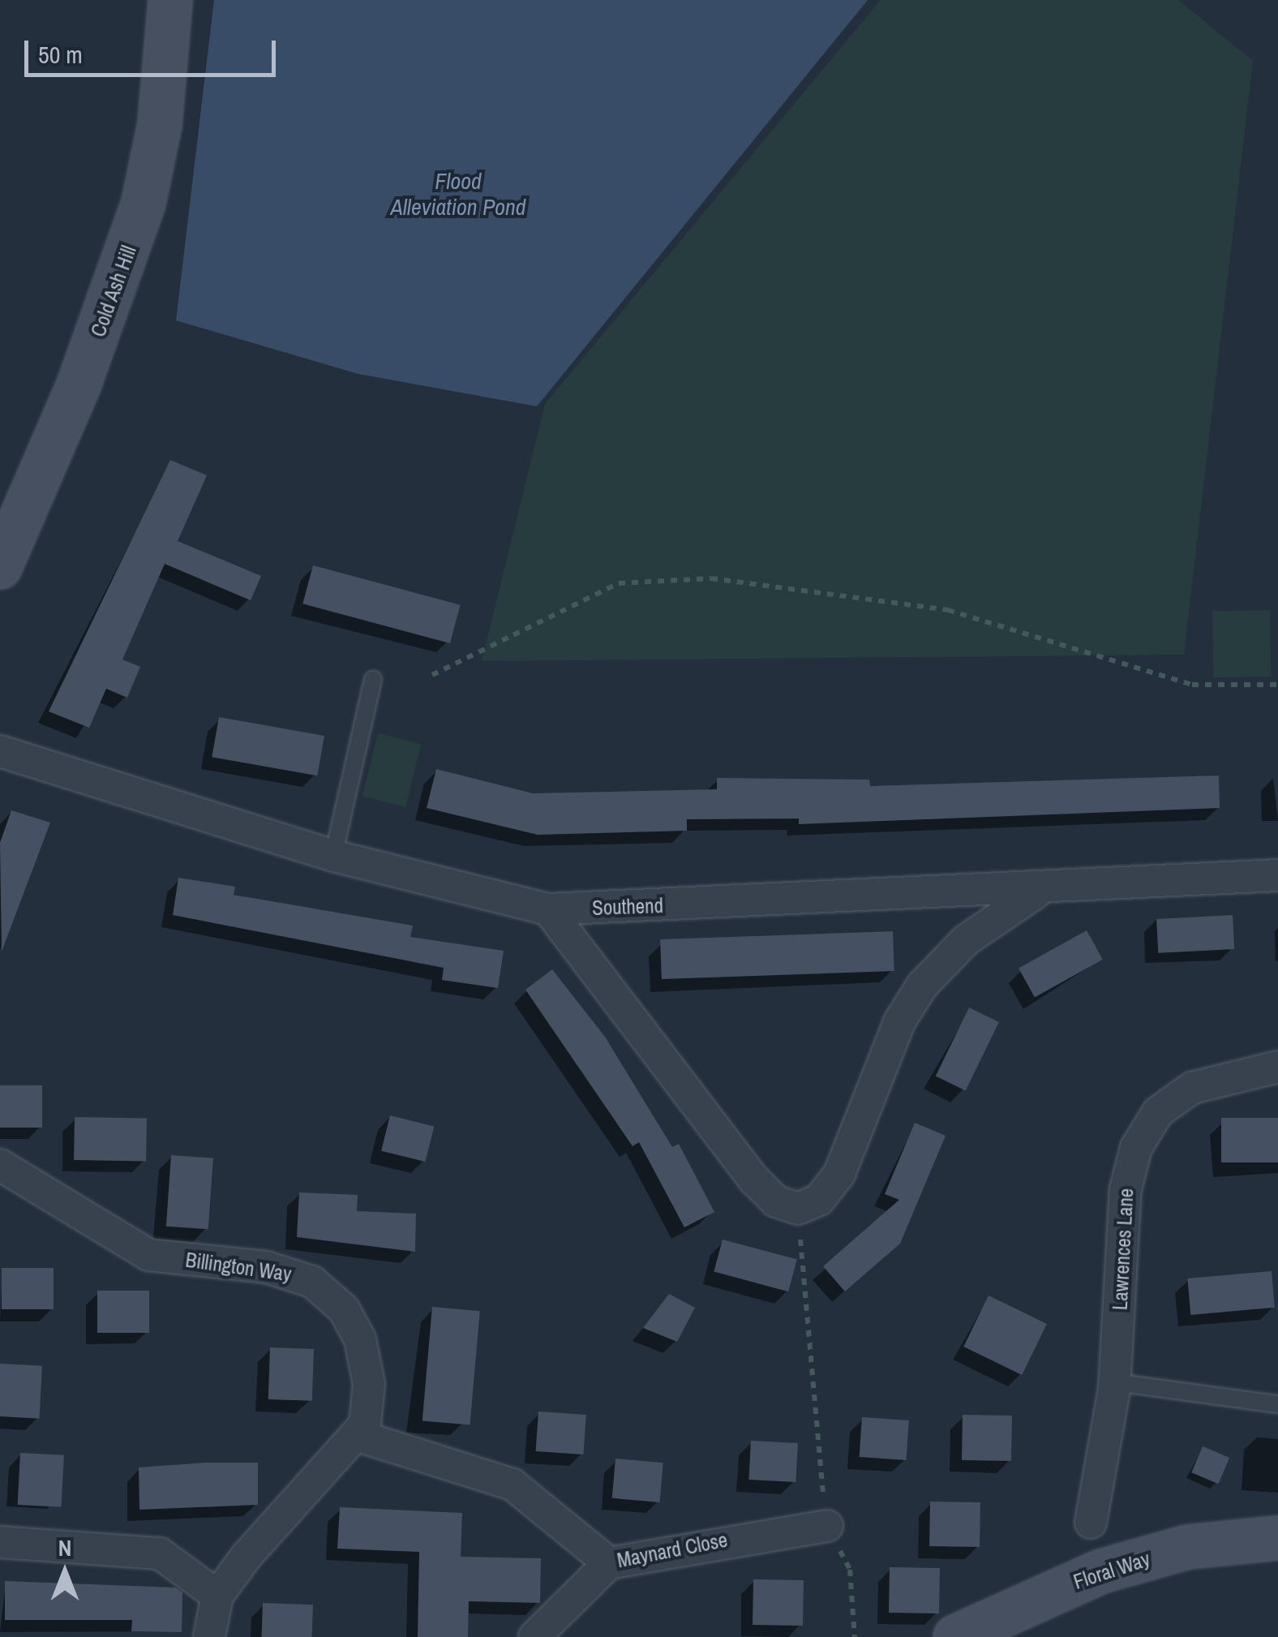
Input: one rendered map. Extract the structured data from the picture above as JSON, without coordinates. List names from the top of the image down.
{
  "streets": {
    "street": [
      "Cold Ash Hill",
      "Southend",
      "Lawrences Lane",
      "Billington Way",
      "Maynard Close",
      "Floral Way"
    ]
  },
  "crossings": [
    ["Billington Way", "Maynard Close"]
  ],
  "water": ["Flood Alleviation Pond"],
  "scale_bar": "50 m",
  "north": "top"
}
